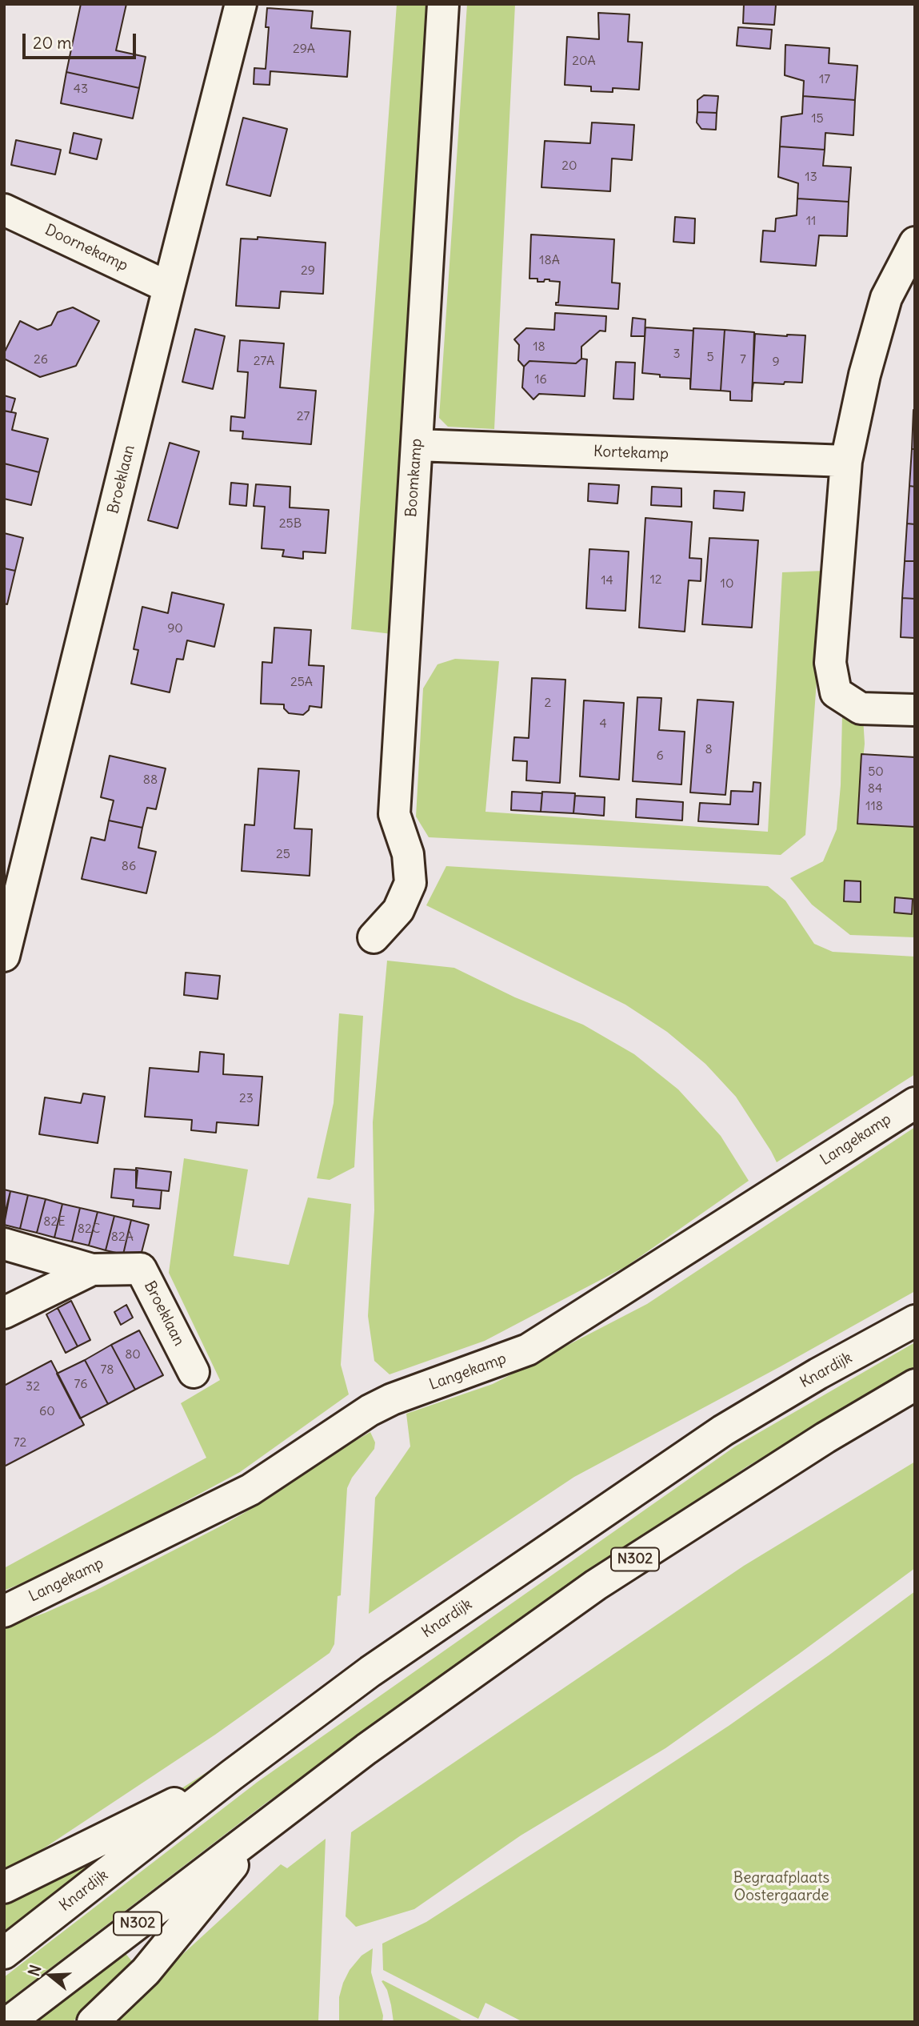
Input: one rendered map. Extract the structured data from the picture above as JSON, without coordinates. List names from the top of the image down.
{
  "streets": {
    "street": [
      "Doornekamp",
      "Kortekamp",
      "Boomkamp",
      "Broeklaan",
      "Langekamp",
      "Knardijk",
      "N302"
    ]
  },
  "crossings": [
    ["Doornekamp", "Broeklaan"],
    ["Kortekamp", "Boomkamp"]
  ],
  "parks": ["Begraafplaats Oostergaarde"],
  "house_numbers": [
    "29A",
    "20A",
    "17",
    "43",
    "15",
    "20",
    "13",
    "11",
    "18A",
    "29",
    "18",
    "3",
    "5",
    "26",
    "7",
    "27A",
    "9",
    "16",
    "27",
    "25B",
    "12",
    "14",
    "10",
    "90",
    "25A",
    "2",
    "4",
    "8",
    "6",
    "50",
    "88",
    "84",
    "118",
    "25",
    "86",
    "23",
    "82E",
    "82C",
    "82A",
    "80",
    "78",
    "76",
    "32",
    "60",
    "72"
  ],
  "scale_bar": "20 m",
  "north": "left"
}
